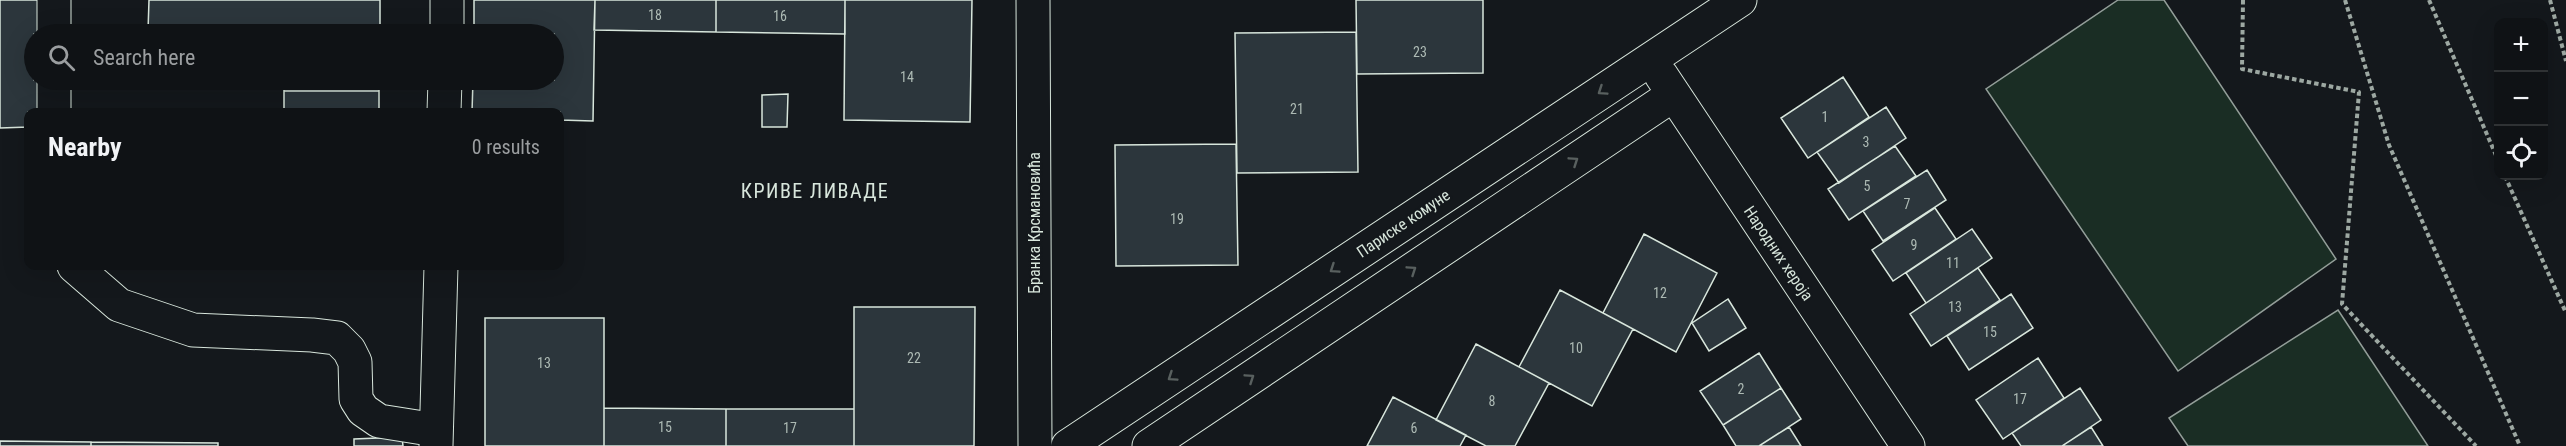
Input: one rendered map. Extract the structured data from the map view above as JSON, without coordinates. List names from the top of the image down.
{
  "streets": {
    "street": ["Бранка Крсмановића", "Париске комуне", "Народних хероја"]
  },
  "crossings": [
    ["Париске комуне", "Народних хероја"]
  ],
  "districts": ["КРИВЕ ЛИВАДЕ"],
  "house_numbers": [
    "18",
    "16",
    "23",
    "14",
    "21",
    "1",
    "3",
    "5",
    "7",
    "19",
    "9",
    "11",
    "12",
    "13",
    "15",
    "10",
    "22",
    "13",
    "2",
    "17",
    "8",
    "15",
    "17",
    "6"
  ],
  "page": {
    "map_buttons": ["+", "−"],
    "search": "Search here",
    "heading": ["Nearby", "0 results"]
  }
}
